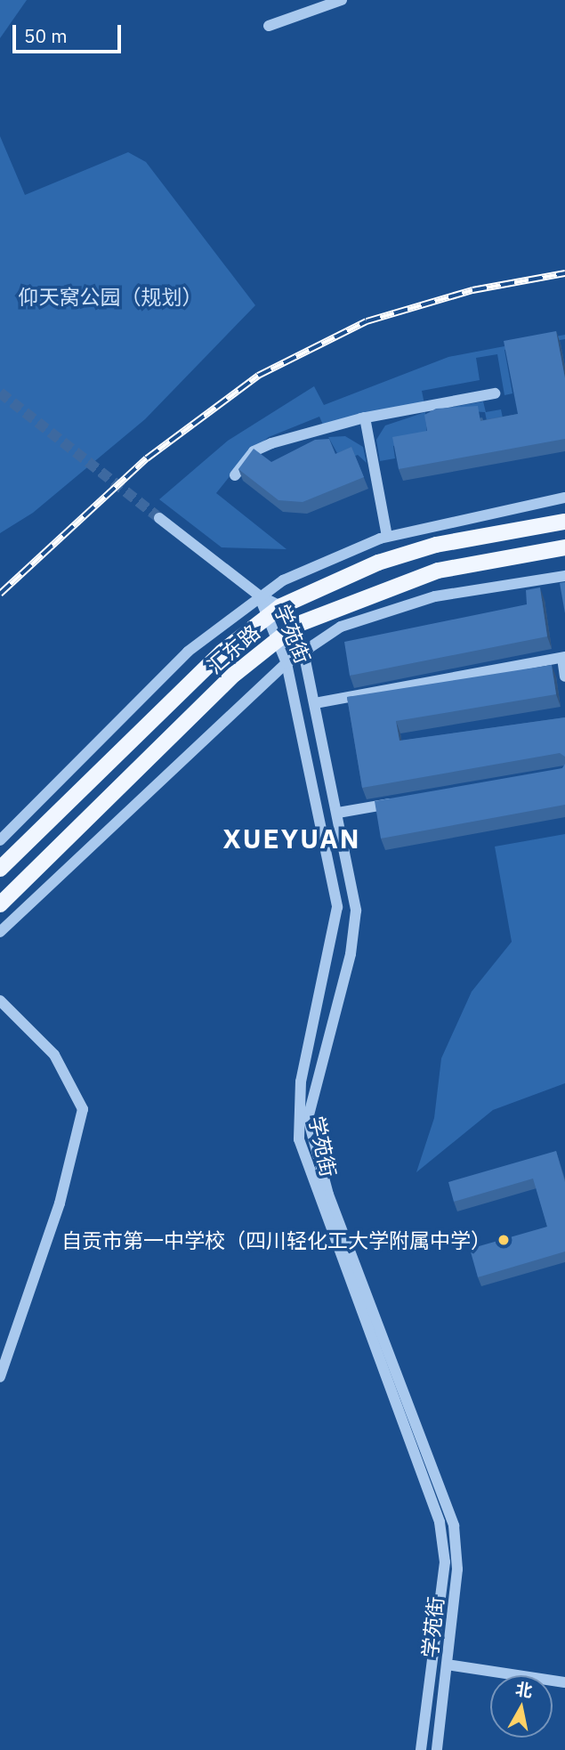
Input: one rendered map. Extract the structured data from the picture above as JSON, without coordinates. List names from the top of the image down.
{
  "streets": {
    "main road": ["汇东路"],
    "street": ["学苑街"]
  },
  "crossings": [
    ["学苑街", "汇东路"]
  ],
  "districts": ["XUEYUAN"],
  "parks": ["仰天窝公园（规划）"],
  "places": ["自贡市第一中学校（四川轻化工大学附属中学）"],
  "scale_bar": "50 m",
  "north": "top"
}
